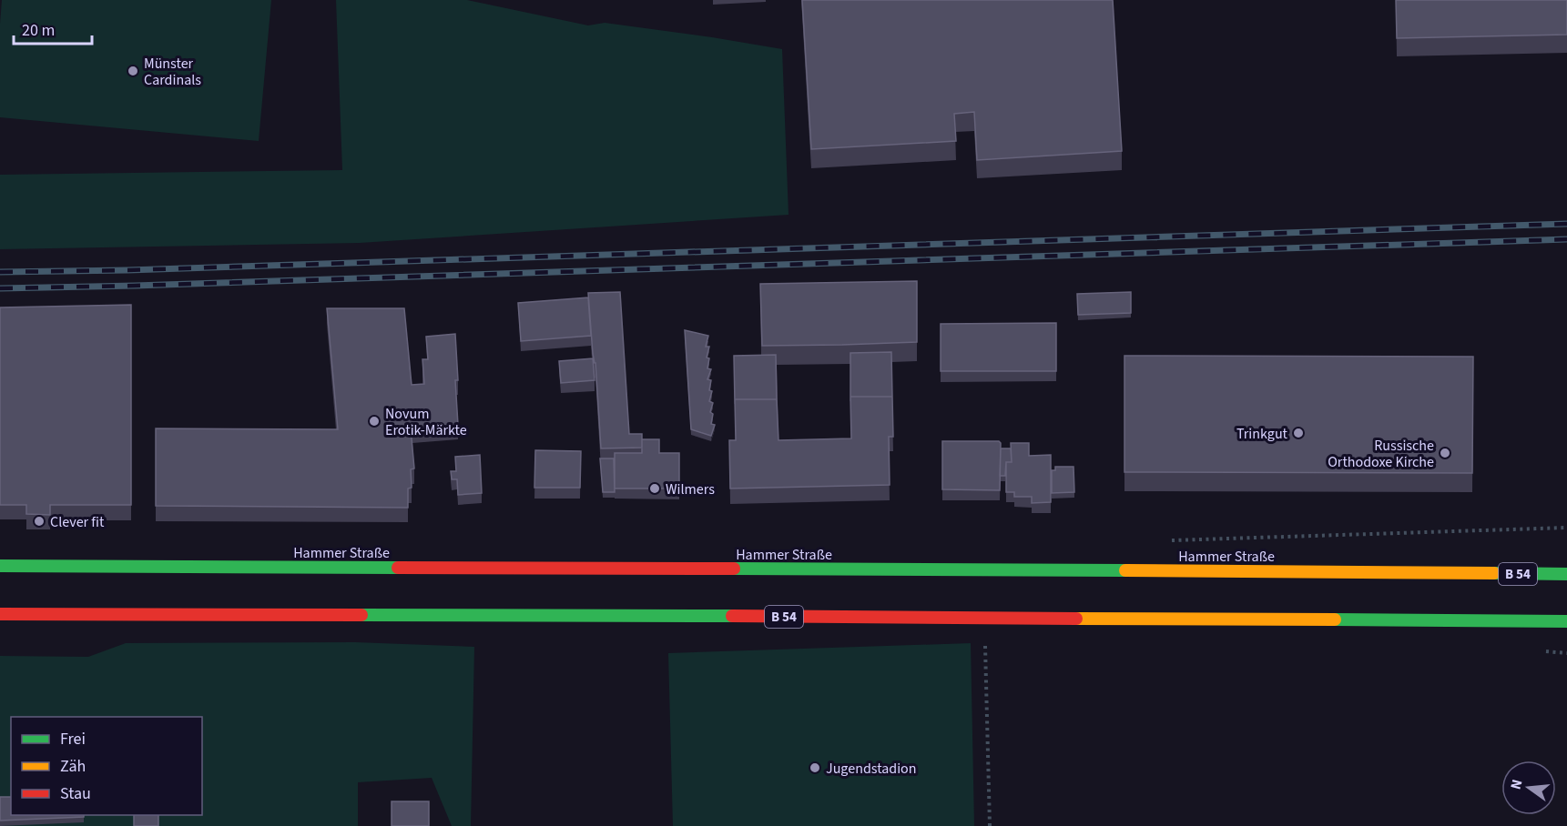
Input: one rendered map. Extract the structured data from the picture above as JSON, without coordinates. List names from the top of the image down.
{
  "streets": {
    "main road": ["Hammer Straße", "B 54"]
  },
  "places": [
    "Münster Cardinals",
    "Novum Erotik-Märkte",
    "Trinkgut",
    "Russische Orthodoxe Kirche",
    "Wilmers",
    "Clever fit",
    "Jugendstadion"
  ],
  "legend": ["Frei", "Zäh", "Stau"],
  "scale_bar": "20 m",
  "north": "left"
}
